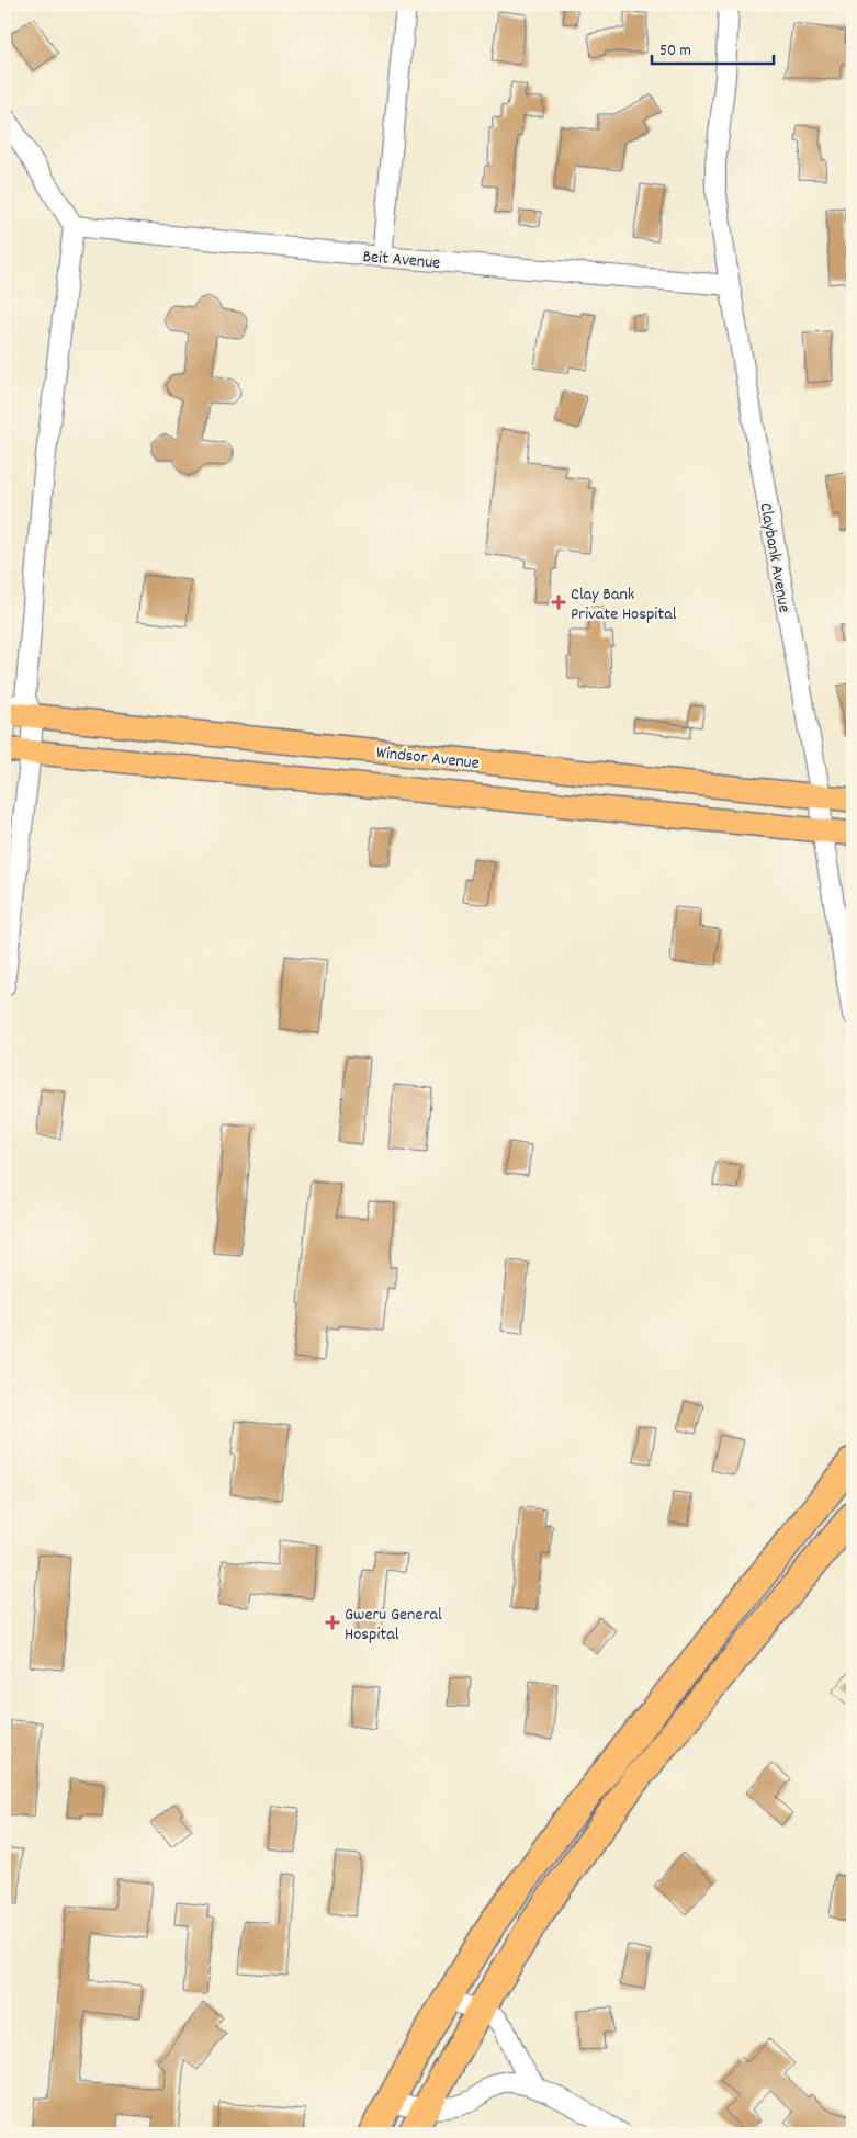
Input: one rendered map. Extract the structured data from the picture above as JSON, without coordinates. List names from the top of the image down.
{
  "streets": {
    "main road": ["Windsor Avenue"],
    "street": ["Beit Avenue", "Claybank Avenue"]
  },
  "crossings": [
    ["Beit Avenue", "Claybank Avenue"],
    ["Claybank Avenue", "Windsor Avenue"]
  ],
  "places": {
    "health": ["Clay Bank Private Hospital", "Gweru General Hospital"]
  },
  "scale_bar": "50 m"
}
